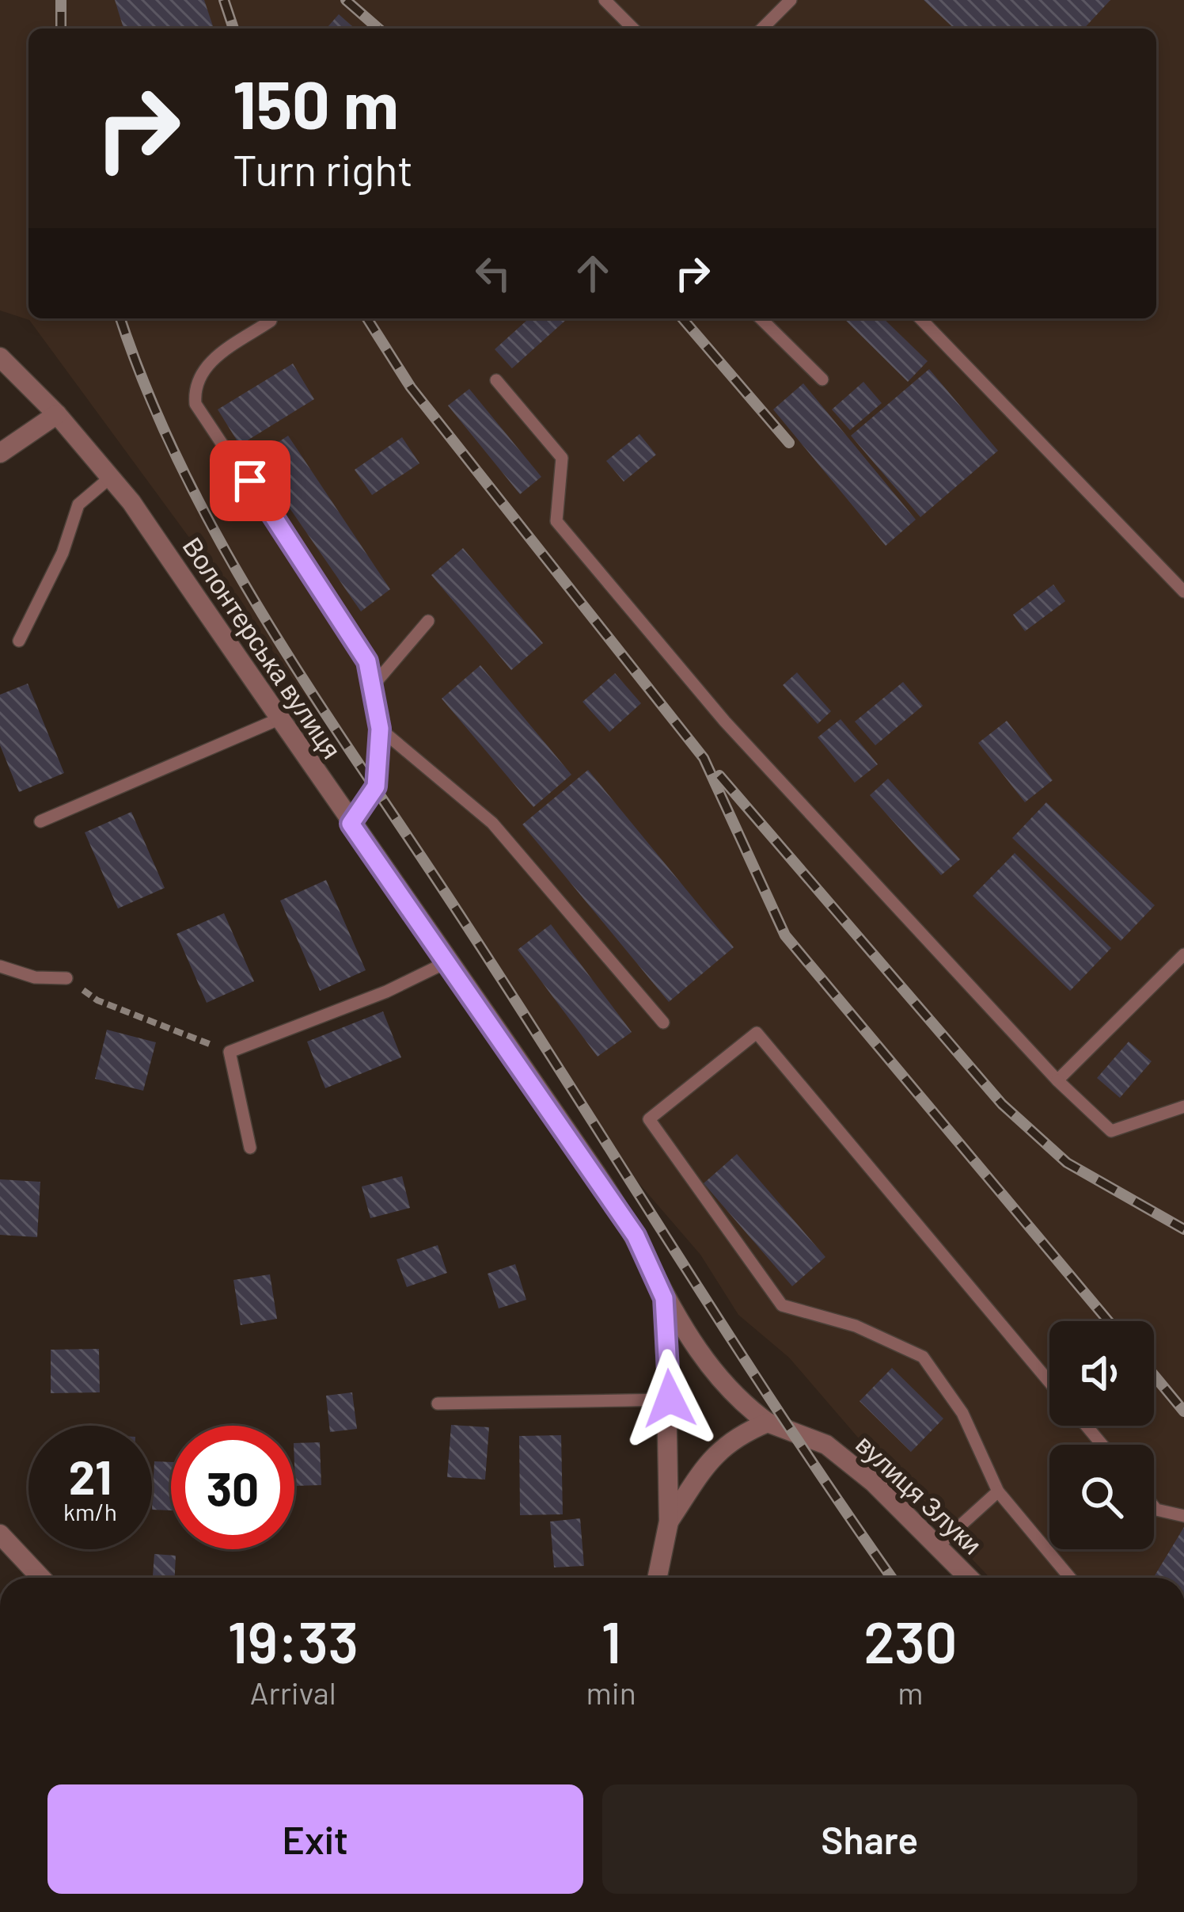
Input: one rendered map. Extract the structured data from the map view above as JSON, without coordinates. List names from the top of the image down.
{
  "streets": {
    "street": ["Волонтерська вулиця", "вулиця Злуки"]
  },
  "crossings": [
    ["Волонтерська вулиця", "вулиця Злуки"]
  ],
  "page": {
    "turn": ["150 m", "Turn right"],
    "speed": "21 km/h",
    "limit": "30",
    "eta": [
      "19:33",
      "Arrival",
      "1",
      "min",
      "230",
      "m"
    ],
    "buttons": ["Exit", "Share"]
  }
}
